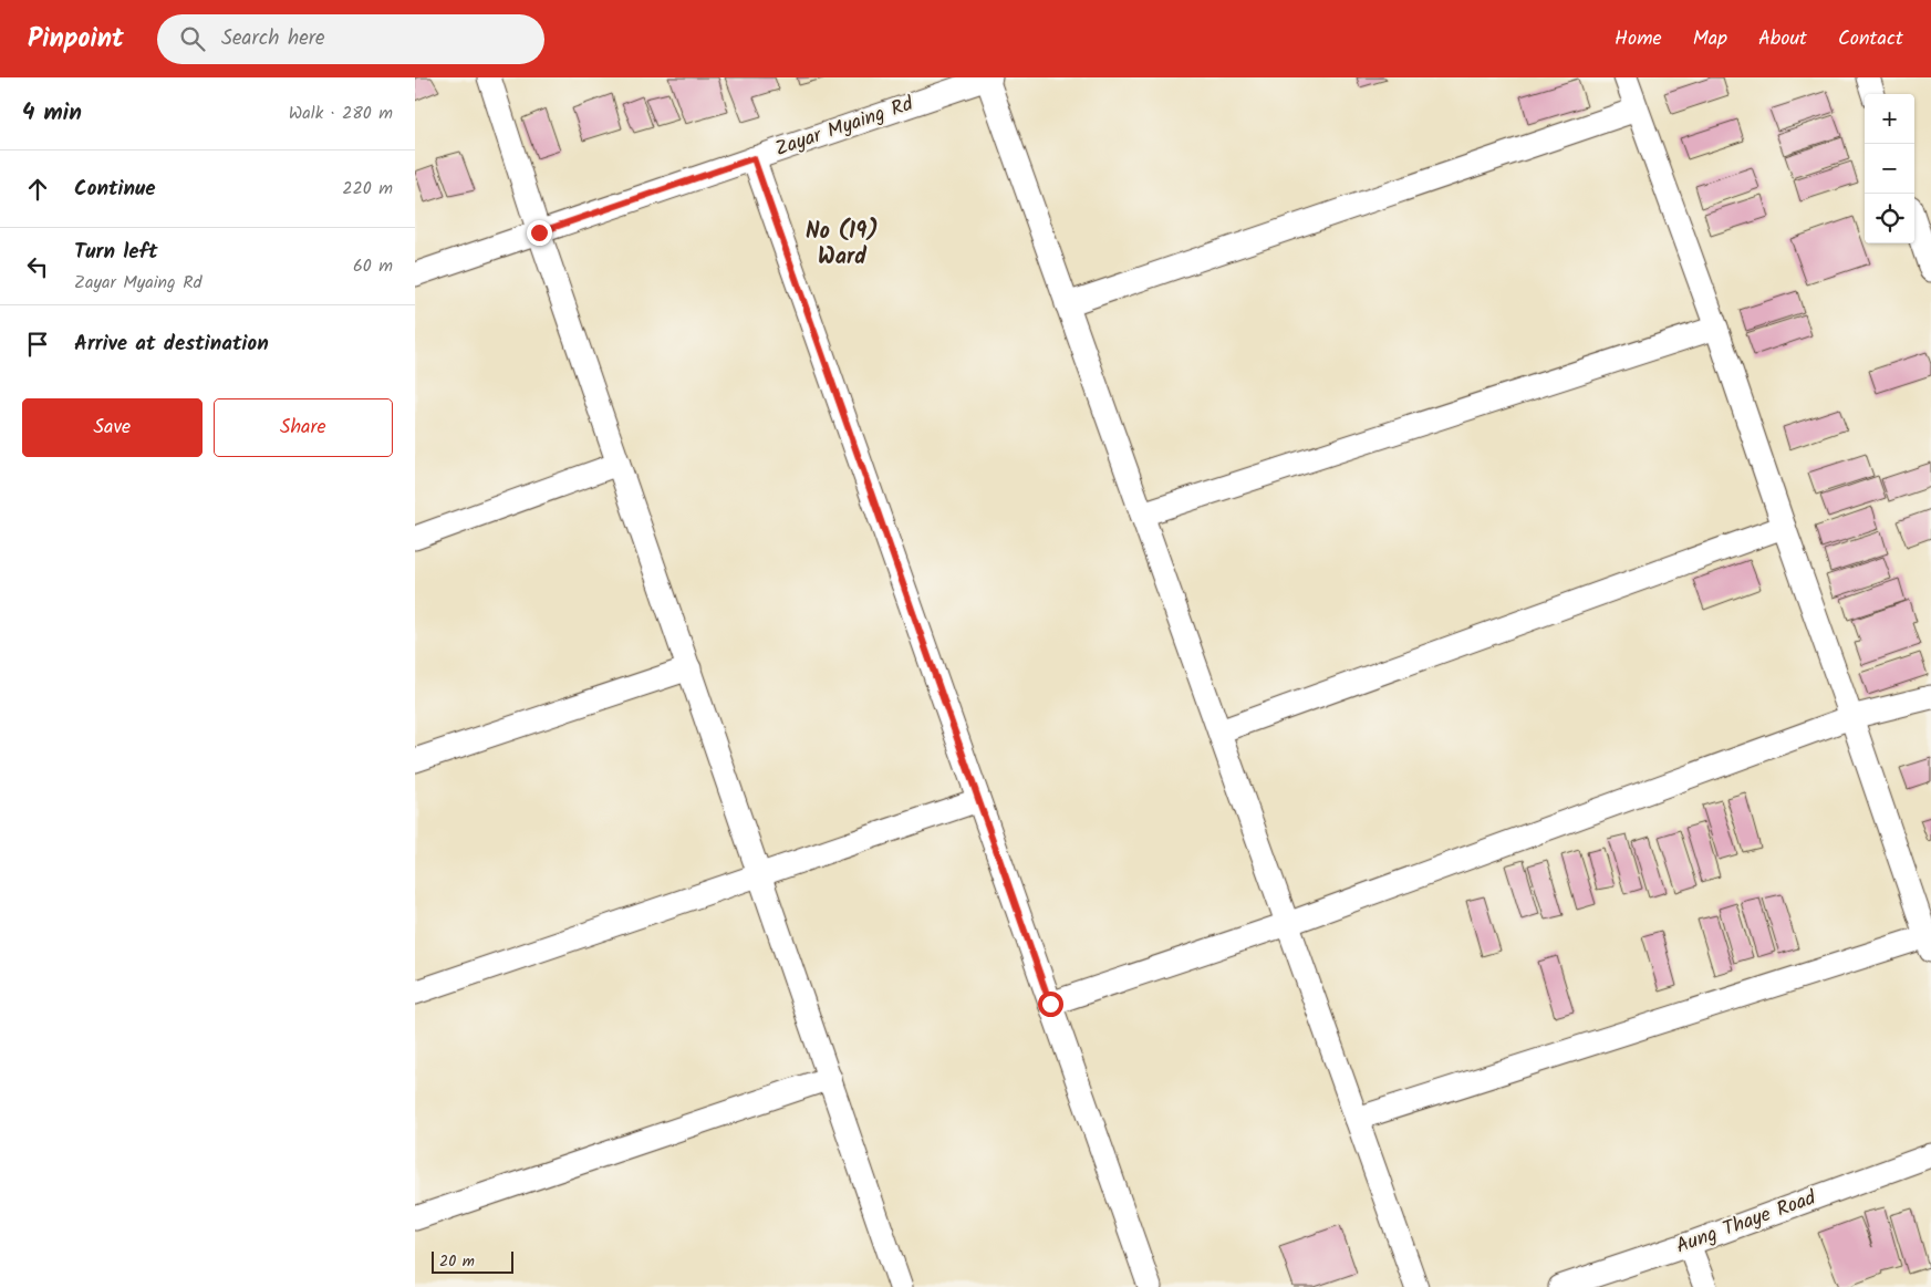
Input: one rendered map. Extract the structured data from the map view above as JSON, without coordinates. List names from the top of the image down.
{
  "streets": {
    "street": ["Zayar Myaing Rd", "Aung Thaye Road"]
  },
  "districts": ["No (19) Ward"],
  "scale_bar": "20 m",
  "page": {
    "header": "Pinpoint",
    "search": "Search here",
    "nav": [
      "Home",
      "Map",
      "About",
      "Contact"
    ],
    "heading": ["4 min", "Walk · 280 m"],
    "map_buttons": ["+", "−"],
    "list": [
      ["Continue", "220 m"],
      ["Turn left", "Zayar Myaing Rd", "60 m"],
      "Arrive at destination"
    ],
    "buttons": ["Save", "Share"],
    "scale": "20 m"
  }
}
